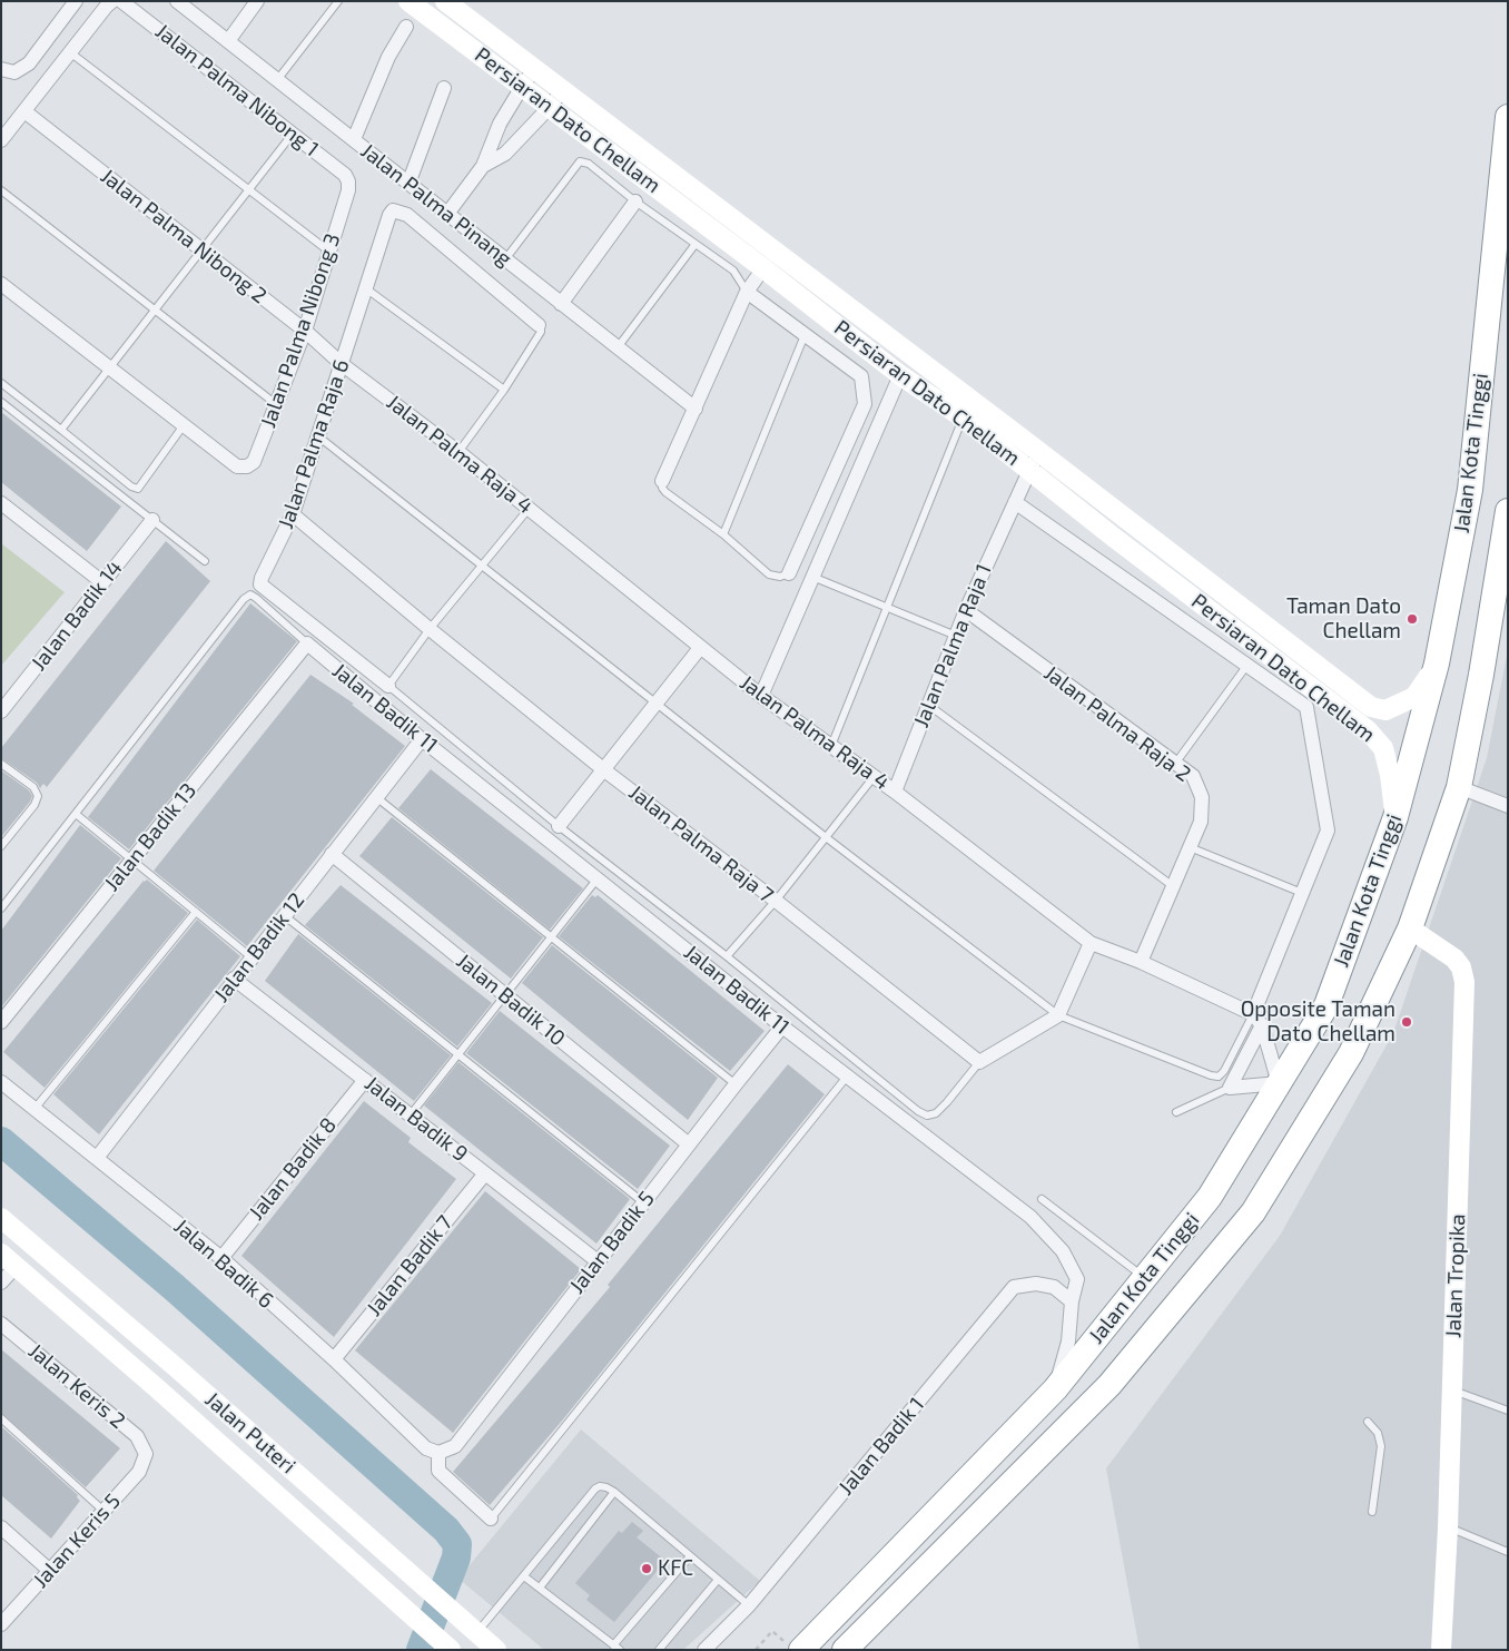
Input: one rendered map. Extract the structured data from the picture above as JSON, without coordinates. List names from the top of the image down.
{
  "streets": {
    "highway": ["Jalan Kota Tinggi"],
    "street": [
      "Jalan Palma Nibong 1",
      "Persiaran Dato Chellam",
      "Jalan Palma Pinang",
      "Jalan Palma Nibong 2",
      "Jalan Palma Nibong 3",
      "Jalan Palma Raja 6",
      "Jalan Palma Raja 4",
      "Jalan Badik 14",
      "Jalan Palma Raja 1",
      "Jalan Badik 11",
      "Jalan Palma Raja 2",
      "Jalan Badik 13",
      "Jalan Palma Raja 7",
      "Jalan Badik 12",
      "Jalan Badik 10",
      "Jalan Badik 9",
      "Jalan Badik 8",
      "Jalan Badik 5",
      "Jalan Badik 6",
      "Jalan Badik 7",
      "Jalan Tropika",
      "Jalan Keris 2",
      "Jalan Puteri",
      "Jalan Badik 1",
      "Jalan Keris 5"
    ]
  },
  "crossings": [
    ["Jalan Palma Nibong 1", "Jalan Palma Nibong 3"],
    ["Persiaran Dato Chellam", "Jalan Kota Tinggi"],
    ["Persiaran Dato Chellam", "Jalan Palma Raja 1"],
    ["Jalan Palma Nibong 2", "Jalan Palma Nibong 3"],
    ["Jalan Palma Nibong 2", "Jalan Palma Raja 6"],
    ["Jalan Palma Nibong 2", "Jalan Palma Raja 4"],
    ["Jalan Palma Raja 6", "Jalan Palma Raja 4"],
    ["Jalan Palma Raja 6", "Jalan Palma Raja 7"],
    ["Jalan Kota Tinggi", "Jalan Badik 11"],
    ["Jalan Kota Tinggi", "Jalan Tropika"],
    ["Jalan Palma Raja 4", "Jalan Palma Raja 1"],
    ["Jalan Palma Raja 4", "Jalan Palma Raja 2"],
    ["Jalan Palma Raja 1", "Jalan Palma Raja 2"],
    ["Jalan Badik 11", "Jalan Badik 13"],
    ["Jalan Badik 11", "Jalan Badik 12"],
    ["Jalan Badik 11", "Jalan Badik 5"],
    ["Jalan Badik 11", "Jalan Badik 1"],
    ["Jalan Badik 12", "Jalan Badik 10"],
    ["Jalan Badik 12", "Jalan Badik 9"],
    ["Jalan Badik 12", "Jalan Badik 6"],
    ["Jalan Badik 10", "Jalan Badik 5"],
    ["Jalan Badik 9", "Jalan Badik 8"],
    ["Jalan Badik 9", "Jalan Badik 5"],
    ["Jalan Badik 9", "Jalan Badik 7"],
    ["Jalan Badik 8", "Jalan Badik 6"],
    ["Jalan Badik 5", "Jalan Badik 6"],
    ["Jalan Badik 6", "Jalan Badik 7"],
    ["Jalan Keris 2", "Jalan Keris 5"]
  ],
  "places": ["Taman Dato Chellam", "Opposite Taman Dato Chellam", "KFC"]
}
